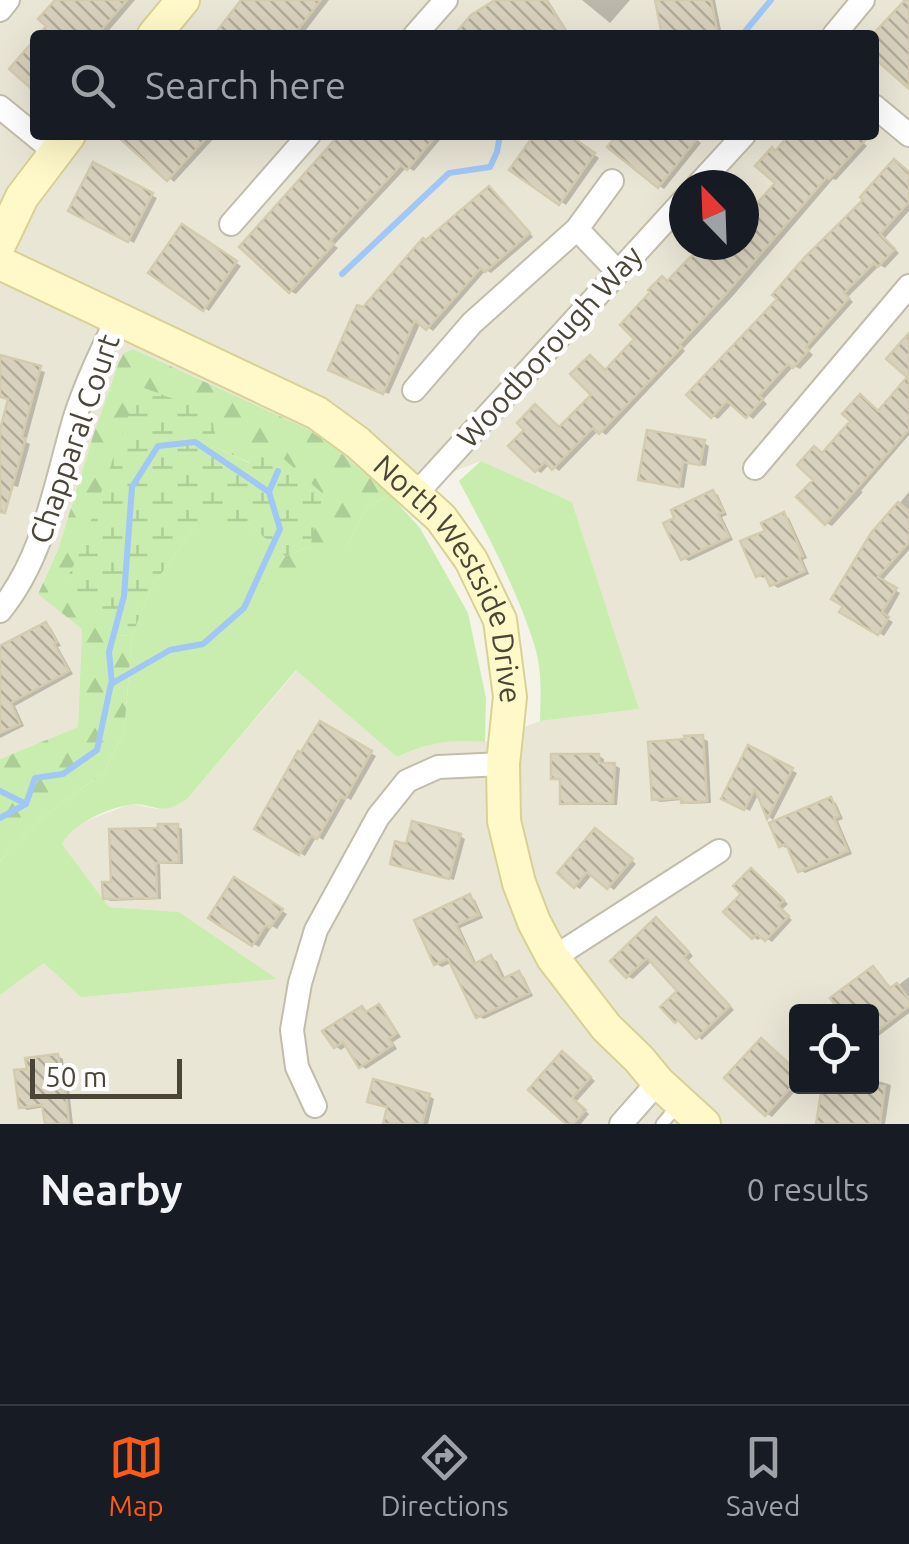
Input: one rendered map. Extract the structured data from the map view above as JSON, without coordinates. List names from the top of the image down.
{
  "streets": {
    "street": ["Woodborough Way", "Chapparal Court", "North Westside Drive"]
  },
  "crossings": [
    ["Woodborough Way", "North Westside Drive"],
    ["Chapparal Court", "North Westside Drive"]
  ],
  "scale_bar": "50 m",
  "north": "top left",
  "page": {
    "search": "Search here",
    "scale": "50 m",
    "heading": ["Nearby", "0 results"],
    "nav": ["Map", "Directions", "Saved"]
  }
}
